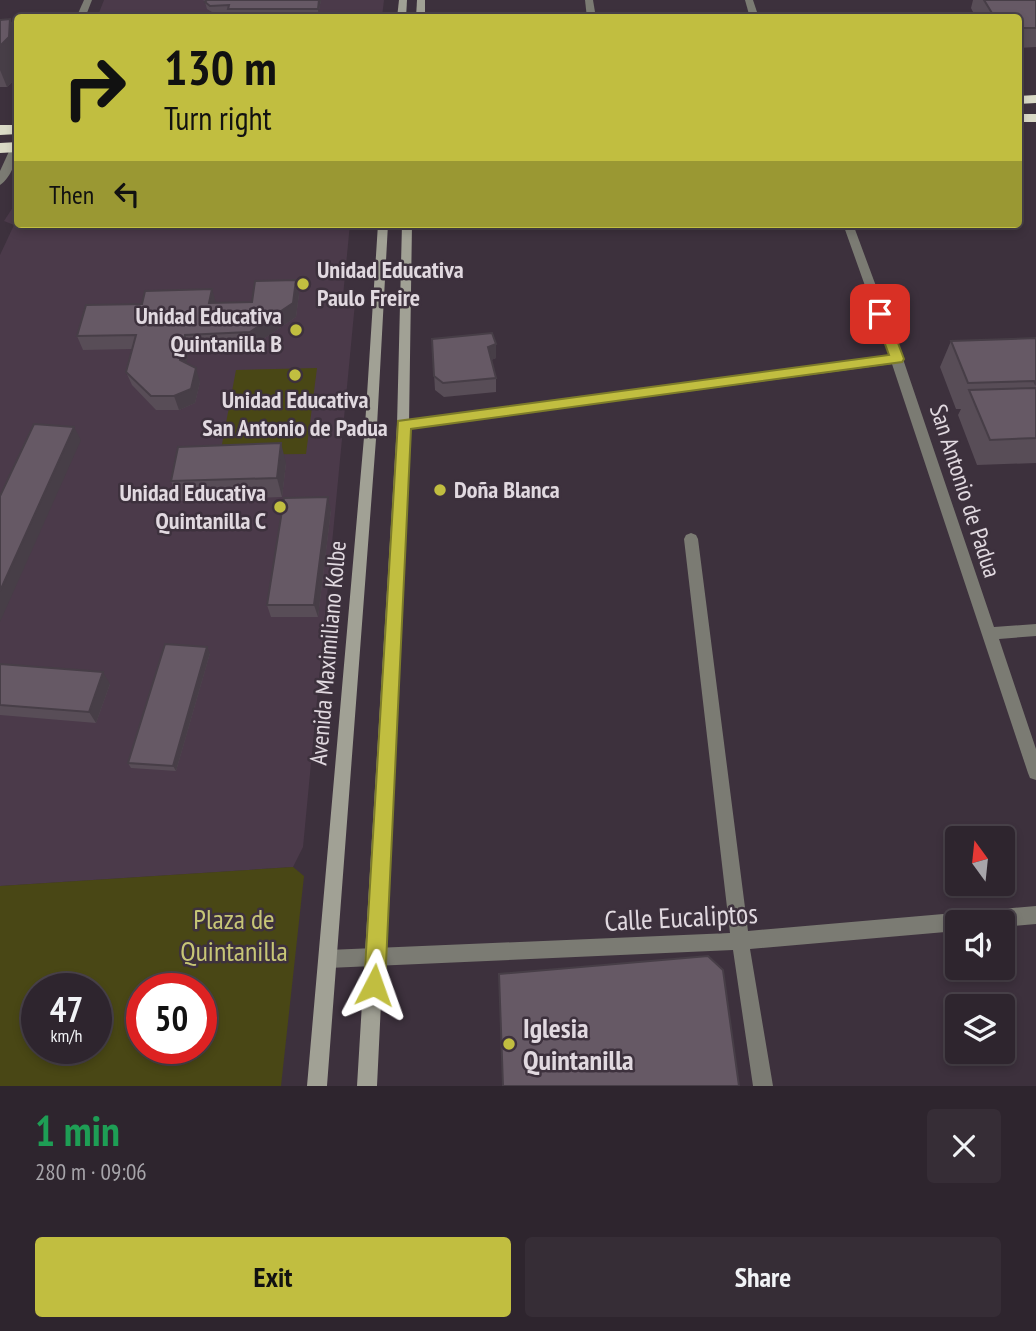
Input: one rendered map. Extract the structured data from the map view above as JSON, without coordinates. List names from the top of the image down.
{
  "streets": {
    "main road": ["Avenida Maximiliano Kolbe"],
    "street": ["San Antonio de Padua", "Calle Eucaliptos"]
  },
  "crossings": [
    ["Avenida Maximiliano Kolbe", "Calle Eucaliptos"]
  ],
  "parks": ["Plaza de Quintanilla"],
  "places": [
    "Unidad Educativa Paulo Freire",
    "Unidad Educativa Quintanilla B",
    "Unidad Educativa San Antonio de Padua",
    "Doña Blanca",
    "Unidad Educativa Quintanilla C",
    "Iglesia Quintanilla"
  ],
  "north": "top",
  "page": {
    "turn": ["130 m", "Turn right"],
    "then": "Then",
    "speed": "47 km/h",
    "limit": "50",
    "heading": ["1 min", "280 m · 09:06"],
    "buttons": ["Exit", "Share"]
  }
}
